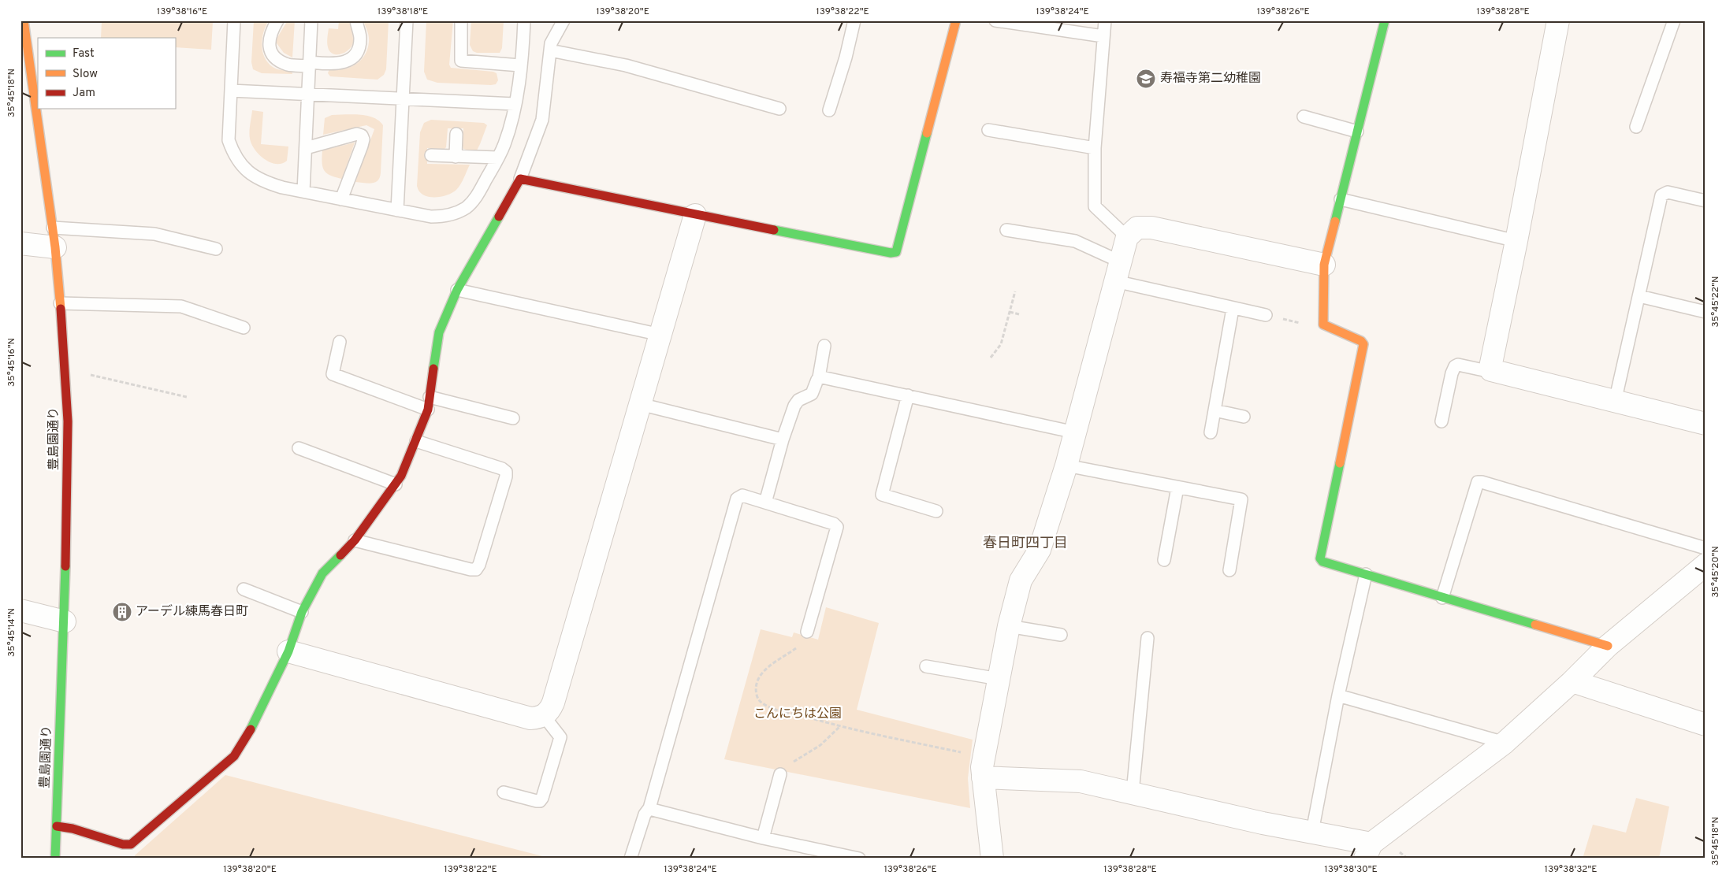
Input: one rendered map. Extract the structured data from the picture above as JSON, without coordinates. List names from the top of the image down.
{
  "streets": {
    "street": ["豊島園通り"]
  },
  "districts": ["春日町四丁目"],
  "parks": ["こんにちは公園"],
  "places": {
    "school or university": ["寿福寺第二幼稚園"],
    "building": ["アーデル練馬春日町"]
  },
  "legend": ["Fast", "Slow", "Jam"],
  "coordinates": [
    "139°38'16\"E",
    "139°38'18\"E",
    "139°38'20\"E",
    "139°38'22\"E",
    "139°38'24\"E",
    "139°38'26\"E",
    "139°38'28\"E",
    "35°45'18\"N",
    "35°45'22\"N",
    "35°45'16\"N",
    "35°45'20\"N",
    "35°45'14\"N",
    "139°38'30\"E",
    "139°38'32\"E"
  ]
}
